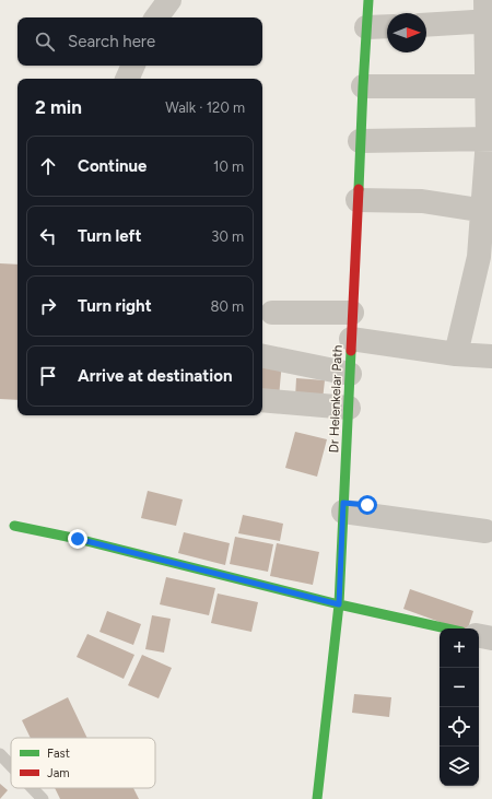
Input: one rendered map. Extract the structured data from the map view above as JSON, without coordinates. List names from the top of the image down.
{
  "streets": {
    "street": ["Dr Helenkelar Path"]
  },
  "legend": ["Fast", "Jam"],
  "north": "right",
  "page": {
    "search": "Search here",
    "heading": ["2 min", "Walk · 120 m"],
    "list": [
      ["Continue", "10 m"],
      ["Turn left", "30 m"],
      ["Turn right", "80 m"],
      "Arrive at destination"
    ],
    "map_buttons": ["+", "−"]
  }
}
